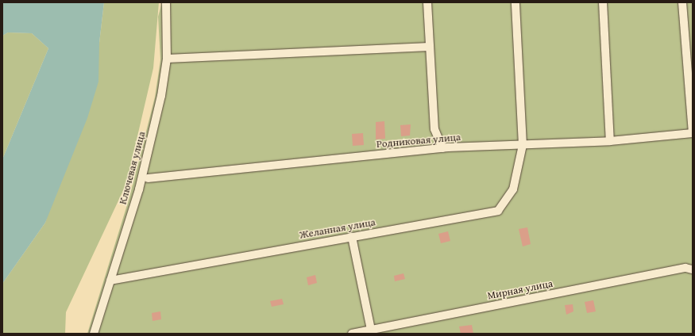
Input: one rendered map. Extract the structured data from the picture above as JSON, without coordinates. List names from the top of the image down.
{
  "streets": {
    "street": [
      "Родниковая улица",
      "Ключевая улица",
      "Желанная улица",
      "Мирная улица"
    ]
  },
  "crossings": [
    ["Родниковая улица", "Желанная улица"],
    ["Ключевая улица", "Желанная улица"]
  ]
}
